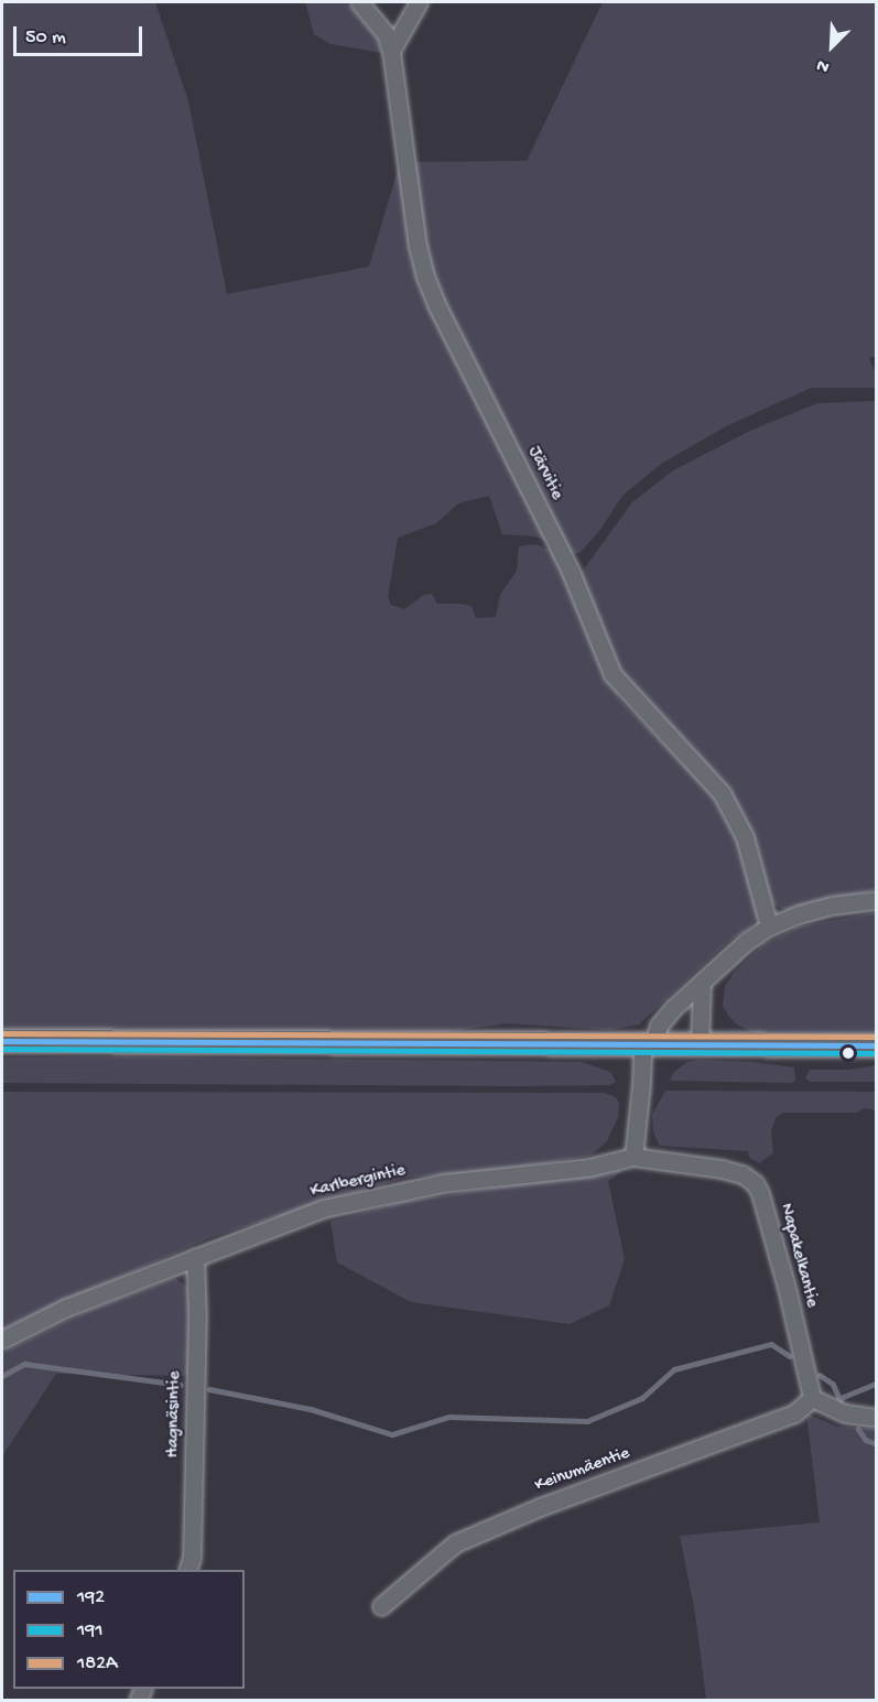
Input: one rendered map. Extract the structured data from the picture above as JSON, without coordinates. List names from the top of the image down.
{
  "streets": {
    "street": [
      "Järvitie",
      "Karlbergintie",
      "Napakelkantie",
      "Hagnäsintie",
      "Keinumäentie"
    ]
  },
  "crossings": [
    ["Karlbergintie", "Napakelkantie"],
    ["Karlbergintie", "Hagnäsintie"],
    ["Napakelkantie", "Keinumäentie"]
  ],
  "lines": ["transit line 182A", "transit line 192", "transit line 191"],
  "legend": ["192", "191", "182A"],
  "scale_bar": "50 m",
  "north": "bottom left"
}
